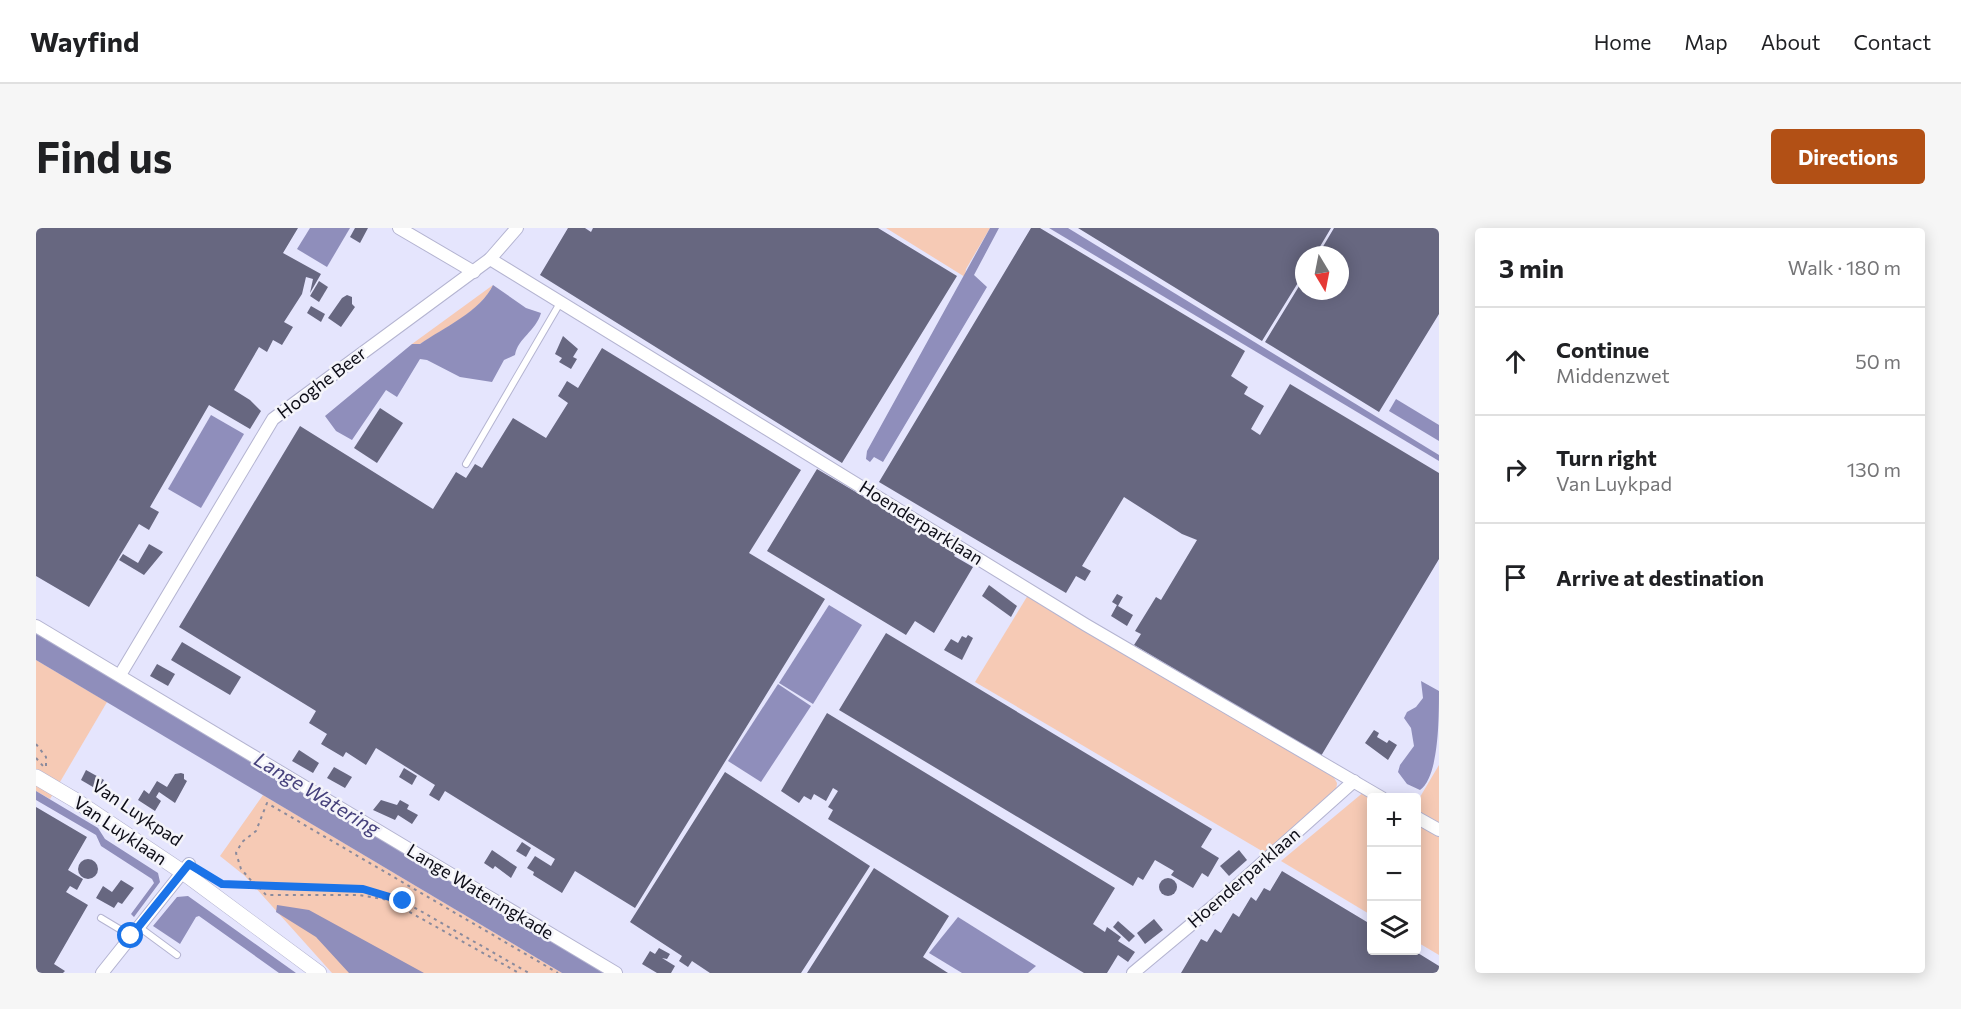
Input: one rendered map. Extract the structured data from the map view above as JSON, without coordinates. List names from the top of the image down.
{
  "streets": {
    "street": [
      "Hooghe Beer",
      "Hoenderparklaan",
      "Van Luyklaan",
      "Lange Wateringkade"
    ]
  },
  "crossings": [
    ["Hooghe Beer", "Hoenderparklaan"],
    ["Hooghe Beer", "Lange Wateringkade"]
  ],
  "water": ["Lange Watering"],
  "north": "bottom",
  "page": {
    "header": "Wayfind",
    "nav": [
      "Home",
      "Map",
      "About",
      "Contact"
    ],
    "buttons": "Directions",
    "title": "Find us",
    "heading": ["3 min", "Walk · 180 m"],
    "list": [
      ["Continue", "Middenzwet", "50 m"],
      ["Turn right", "Van Luykpad", "130 m"],
      "Arrive at destination"
    ],
    "map_buttons": ["+", "−"]
  }
}
